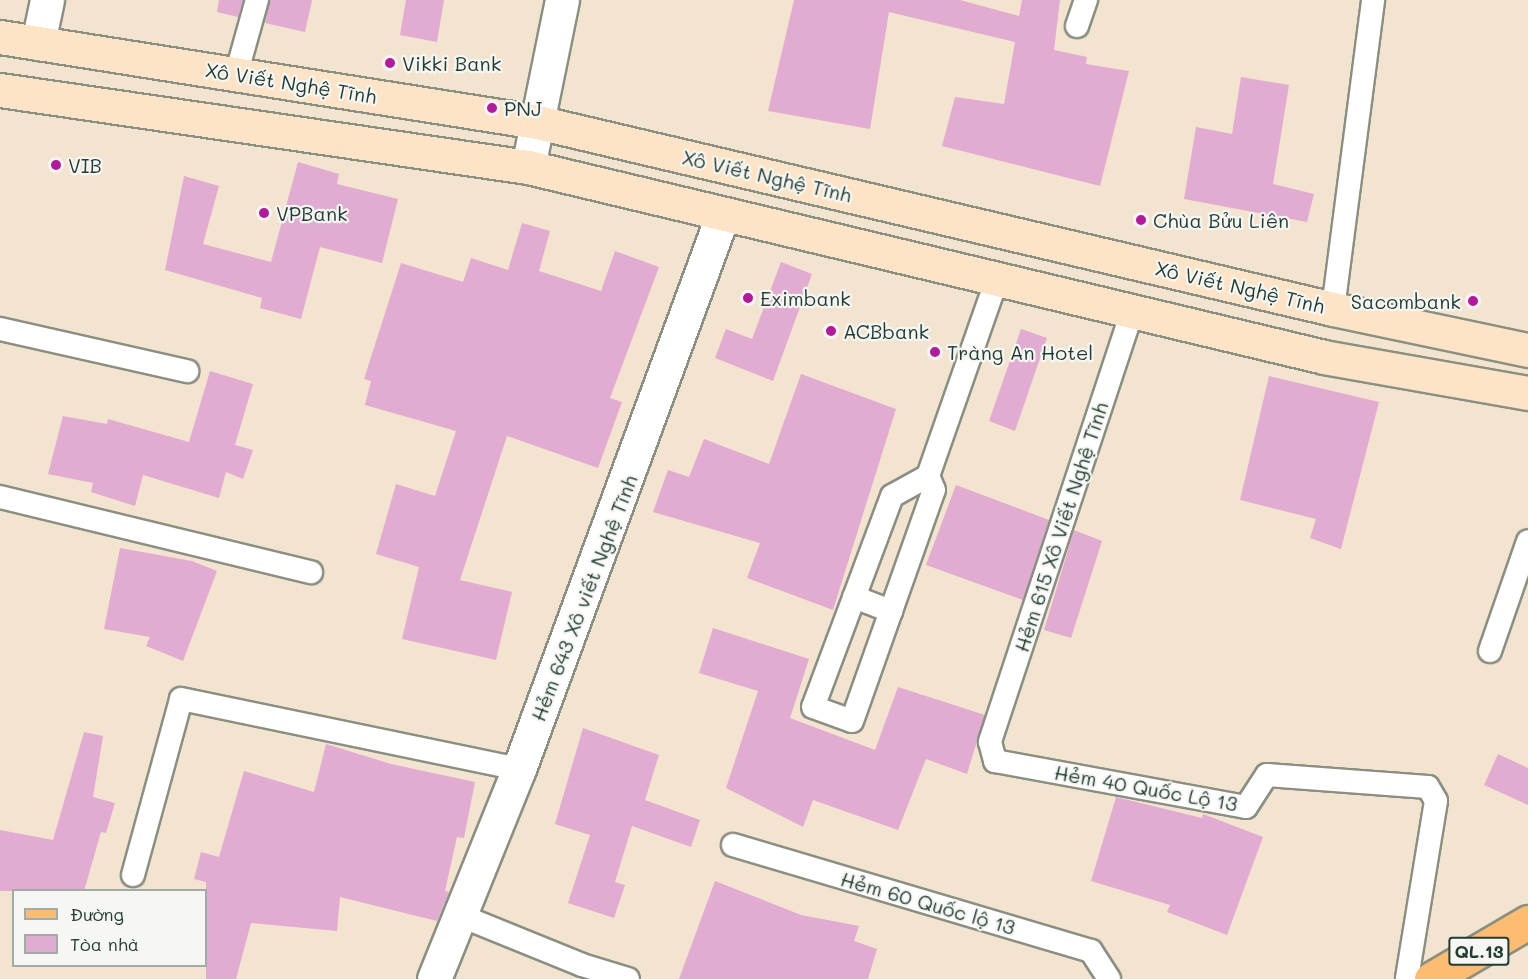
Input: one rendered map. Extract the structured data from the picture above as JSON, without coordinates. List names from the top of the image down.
{
  "streets": {
    "main road": ["Xô Viết Nghệ Tĩnh", "QL.13"],
    "street": ["Hẻm 643 Xô viết Nghệ Tĩnh"],
    "lane": ["Hẻm 615 Xô Viết Nghệ Tĩnh", "Hẻm 40 Quốc Lộ 13", "Hẻm 60 Quốc lộ 13"]
  },
  "crossings": [
    ["Hẻm 615 Xô Viết Nghệ Tĩnh", "Hẻm 40 Quốc Lộ 13"]
  ],
  "places": [
    "Vikki Bank",
    "PNJ",
    "VIB",
    "VPBank",
    "Chùa Bửu Liên",
    "Eximbank",
    "Sacombank",
    "ACBbank",
    "Tràng An Hotel"
  ],
  "legend": ["Đường", "Tòa nhà"]
}
